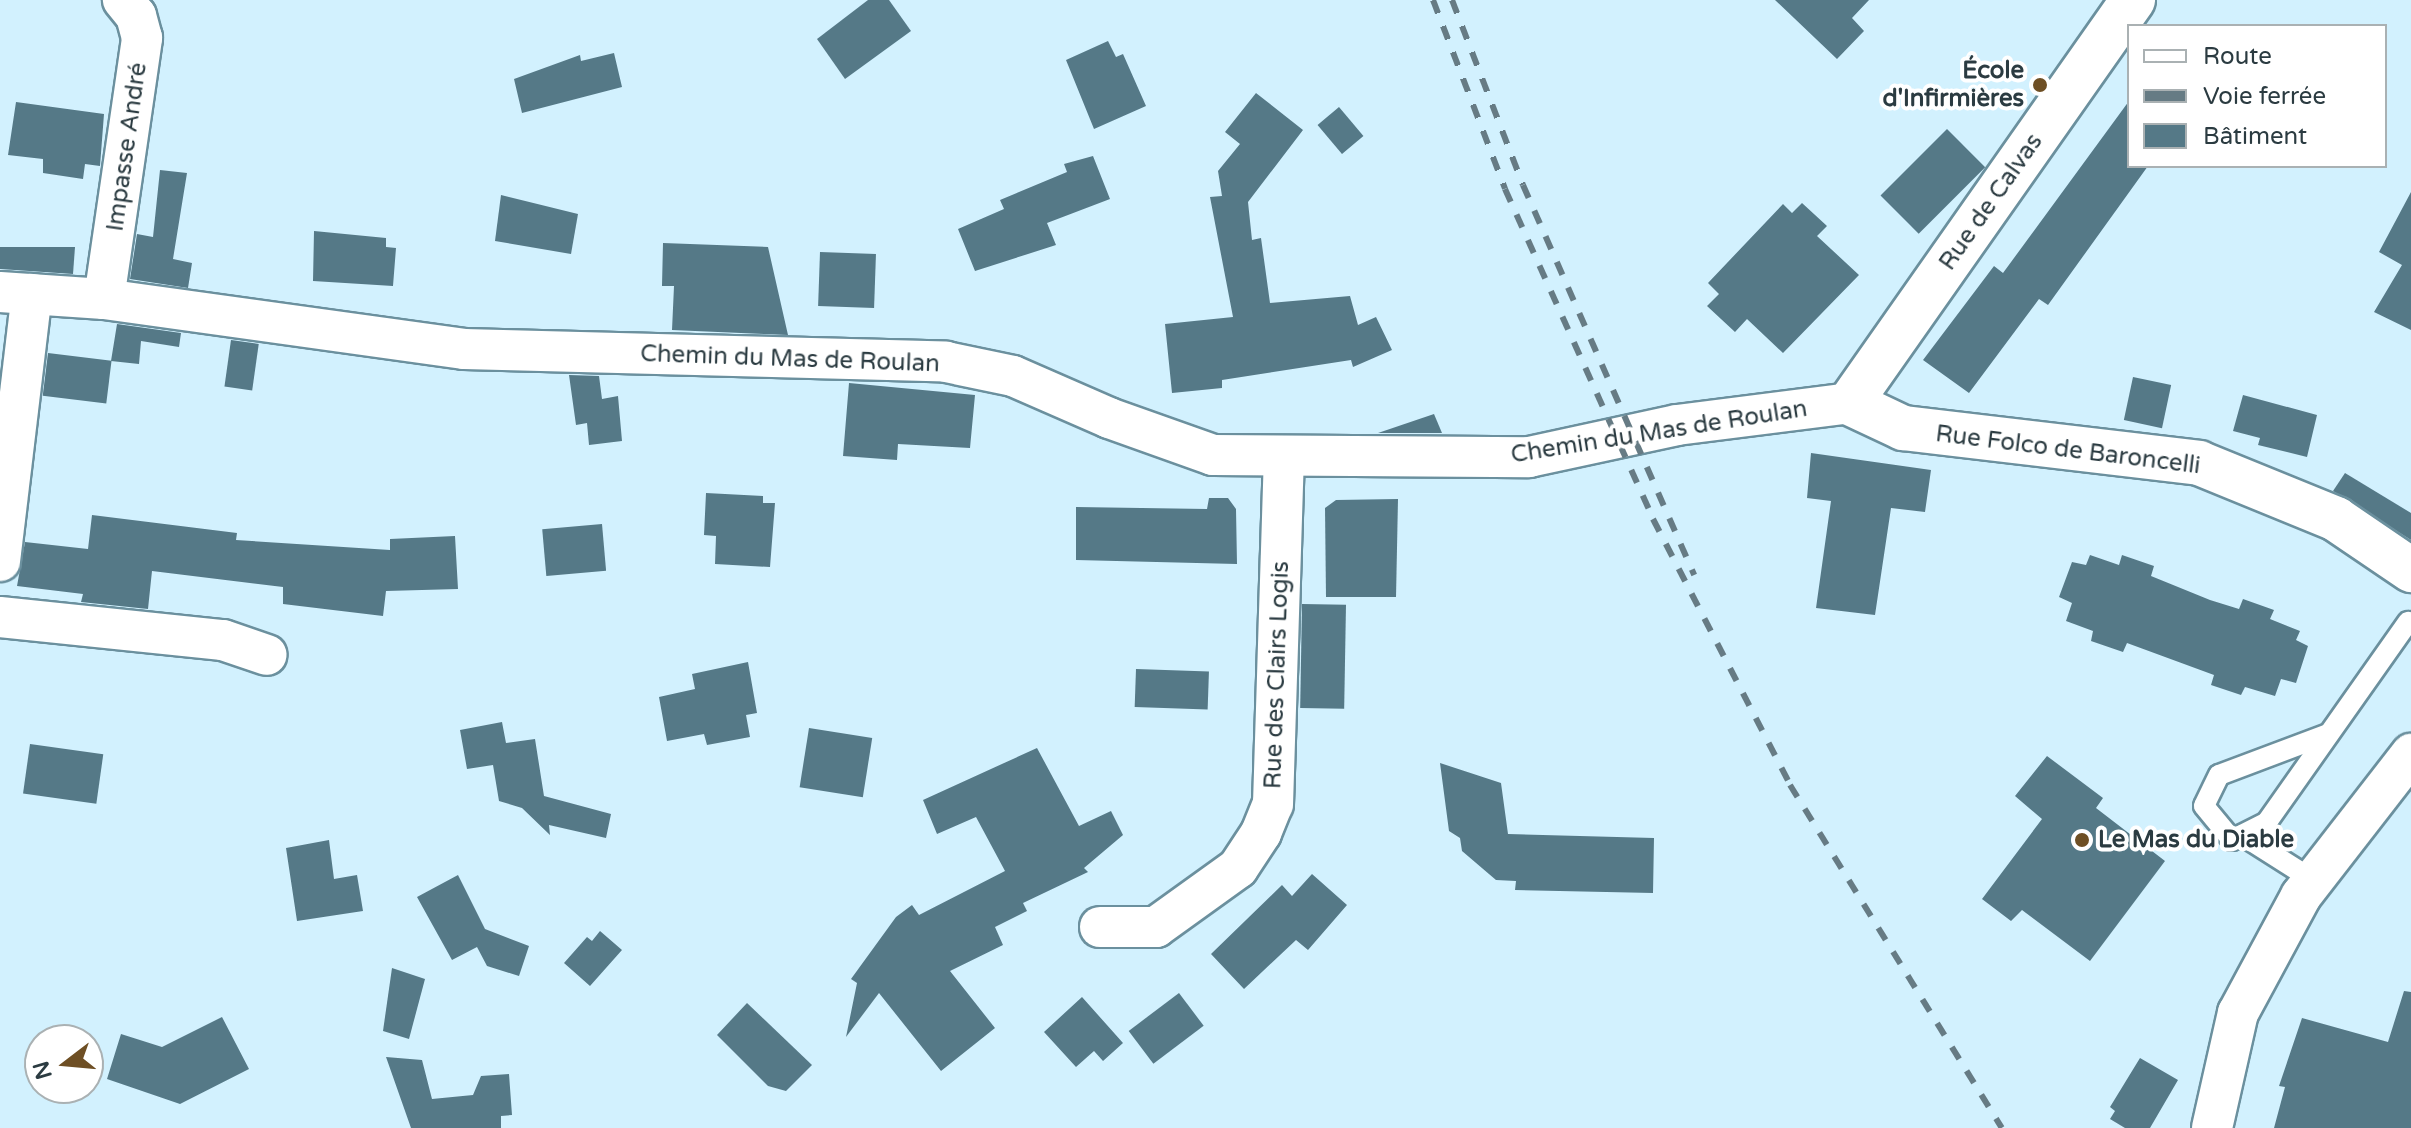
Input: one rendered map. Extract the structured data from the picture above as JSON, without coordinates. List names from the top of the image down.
{
  "streets": {
    "street": [
      "Impasse André",
      "Rue de Calvas",
      "Chemin du Mas de Roulan",
      "Rue Folco de Baroncelli",
      "Rue des Clairs Logis"
    ]
  },
  "crossings": [
    ["Impasse André", "Chemin du Mas de Roulan"],
    ["Rue de Calvas", "Chemin du Mas de Roulan"],
    ["Rue de Calvas", "Rue Folco de Baroncelli"],
    ["Chemin du Mas de Roulan", "Rue Folco de Baroncelli"],
    ["Chemin du Mas de Roulan", "Rue des Clairs Logis"]
  ],
  "places": ["École d'Infirmières", "Le Mas du Diable"],
  "legend": ["Route", "Voie ferrée", "Bâtiment"],
  "north": "left"
}
